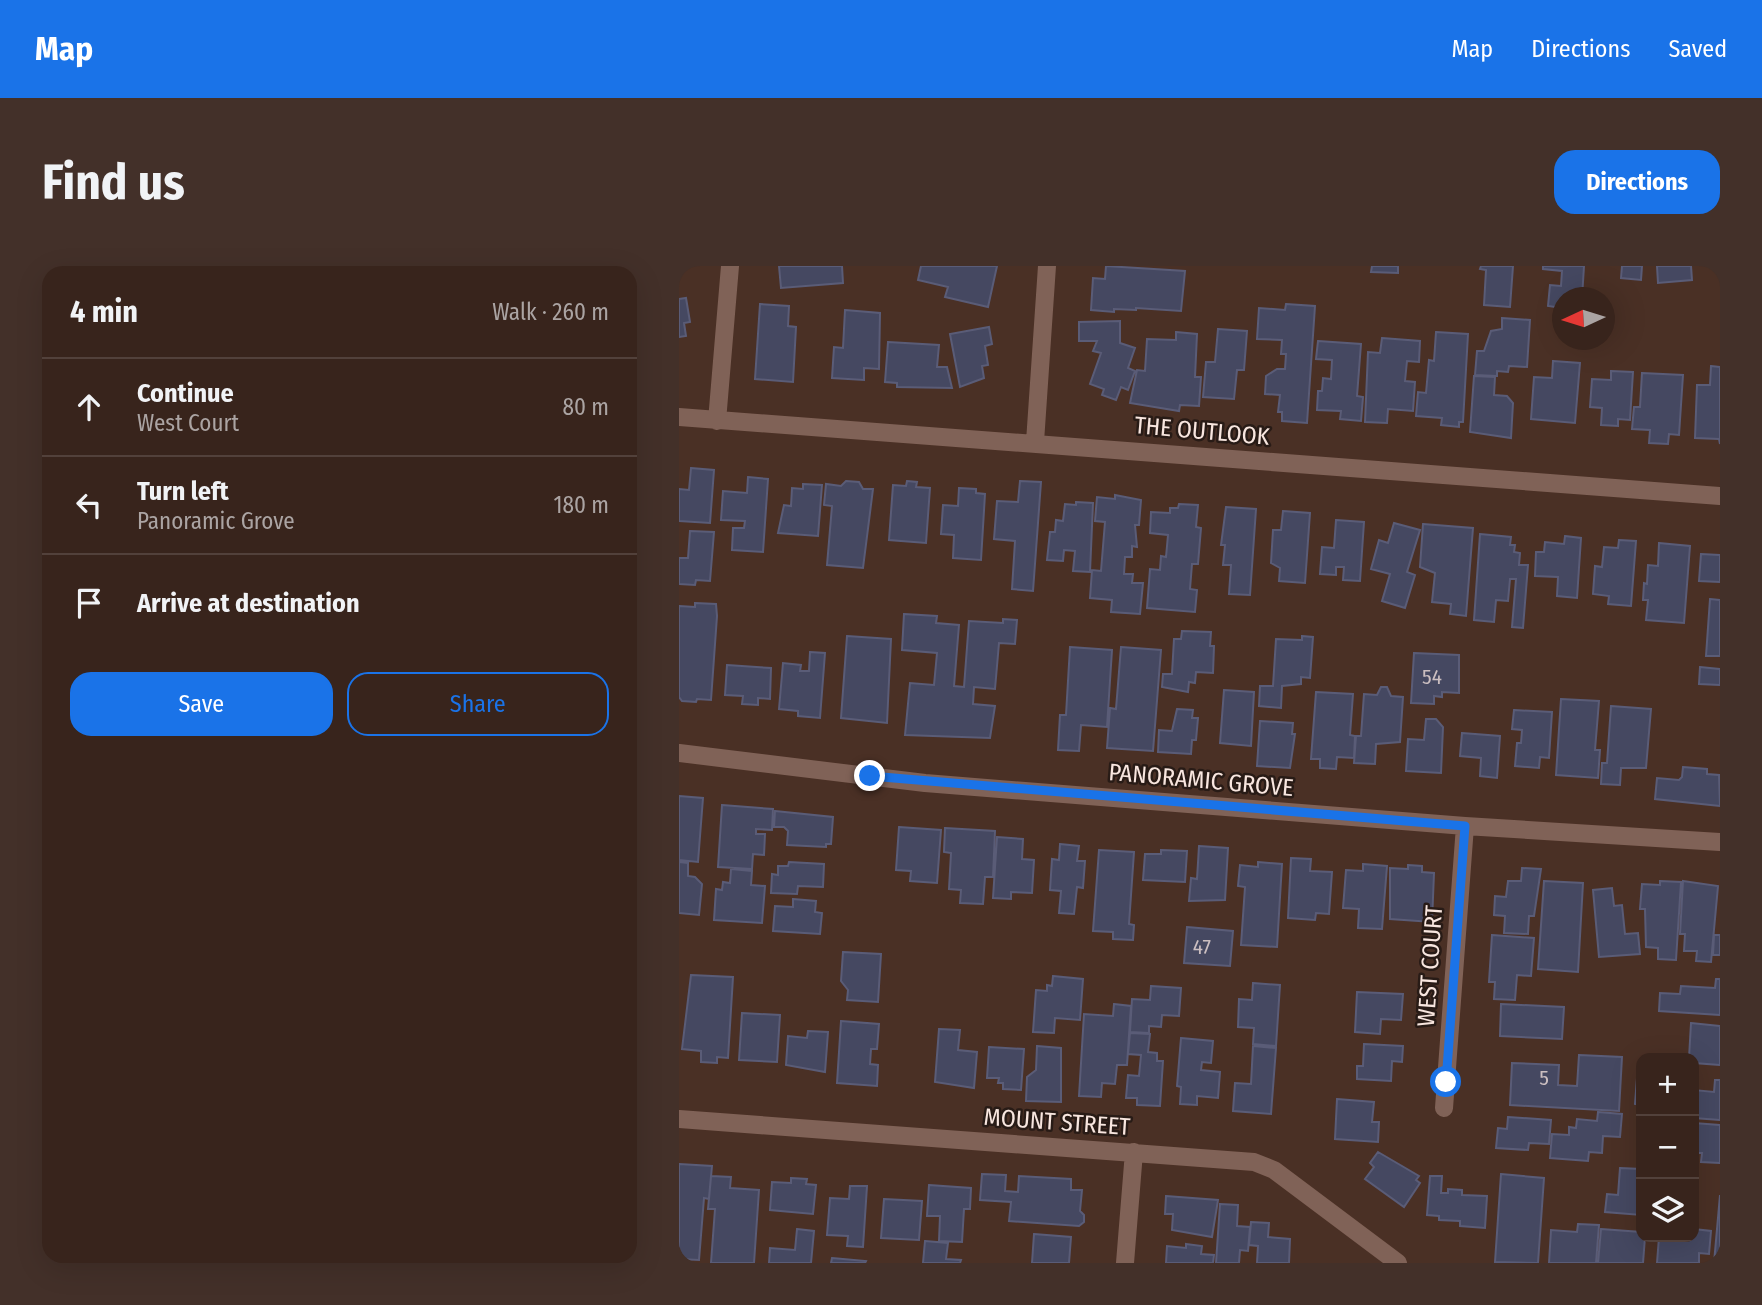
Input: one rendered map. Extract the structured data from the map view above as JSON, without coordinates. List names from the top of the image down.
{
  "streets": {
    "street": [
      "THE OUTLOOK",
      "PANORAMIC GROVE",
      "WEST COURT",
      "MOUNT STREET"
    ]
  },
  "crossings": [
    ["PANORAMIC GROVE", "WEST COURT"]
  ],
  "house_numbers": ["54", "47", "5"],
  "north": "left",
  "page": {
    "header": "Map",
    "nav": ["Map", "Directions", "Saved"],
    "buttons": [
      "Directions",
      ["Save", "Share"]
    ],
    "title": "Find us",
    "heading": ["4 min", "Walk · 260 m"],
    "list": [
      ["Continue", "West Court", "80 m"],
      ["Turn left", "Panoramic Grove", "180 m"],
      "Arrive at destination"
    ],
    "map_buttons": ["+", "−"]
  }
}
